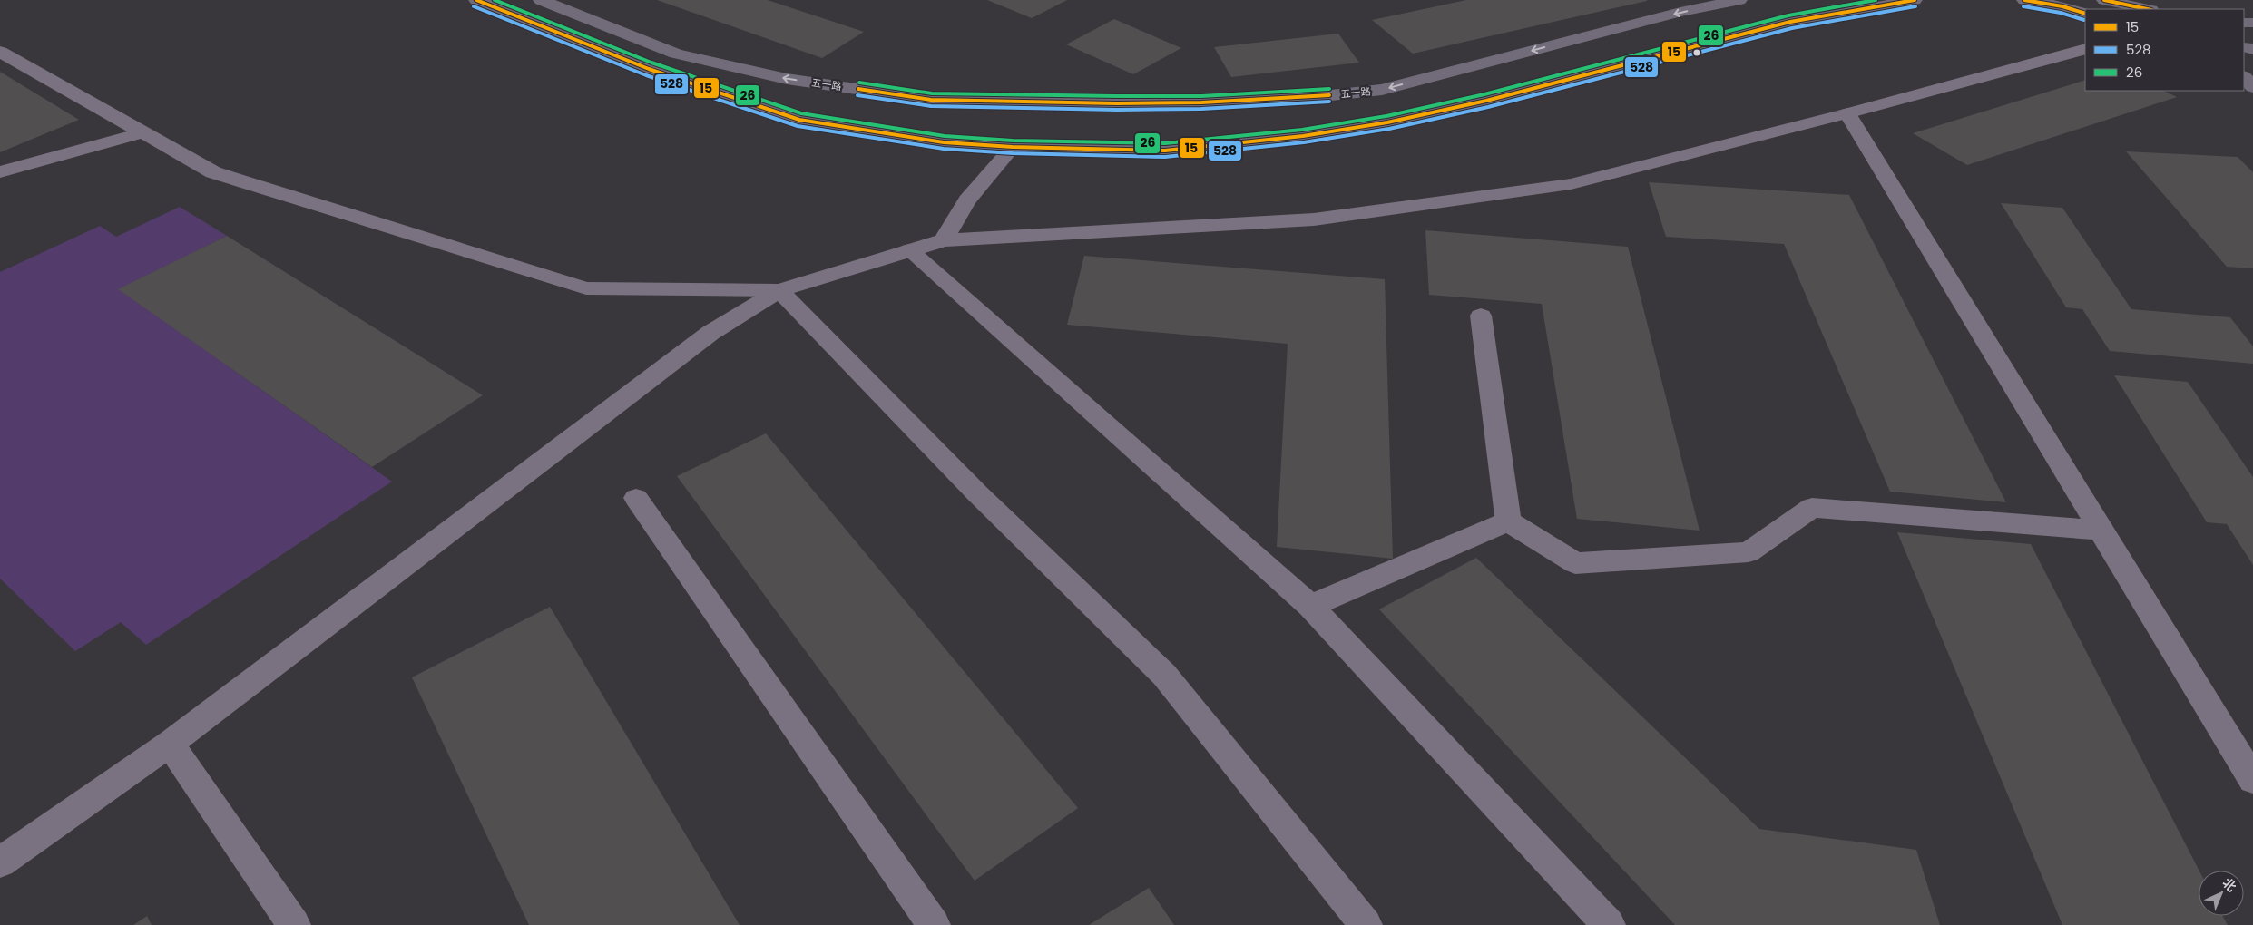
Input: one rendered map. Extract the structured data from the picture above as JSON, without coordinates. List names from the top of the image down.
{
  "streets": {
    "main road": ["五一路"]
  },
  "lines": ["transit line 15", "transit line 26", "transit line 528"],
  "legend": ["15", "528", "26"],
  "north": "top right"
}
